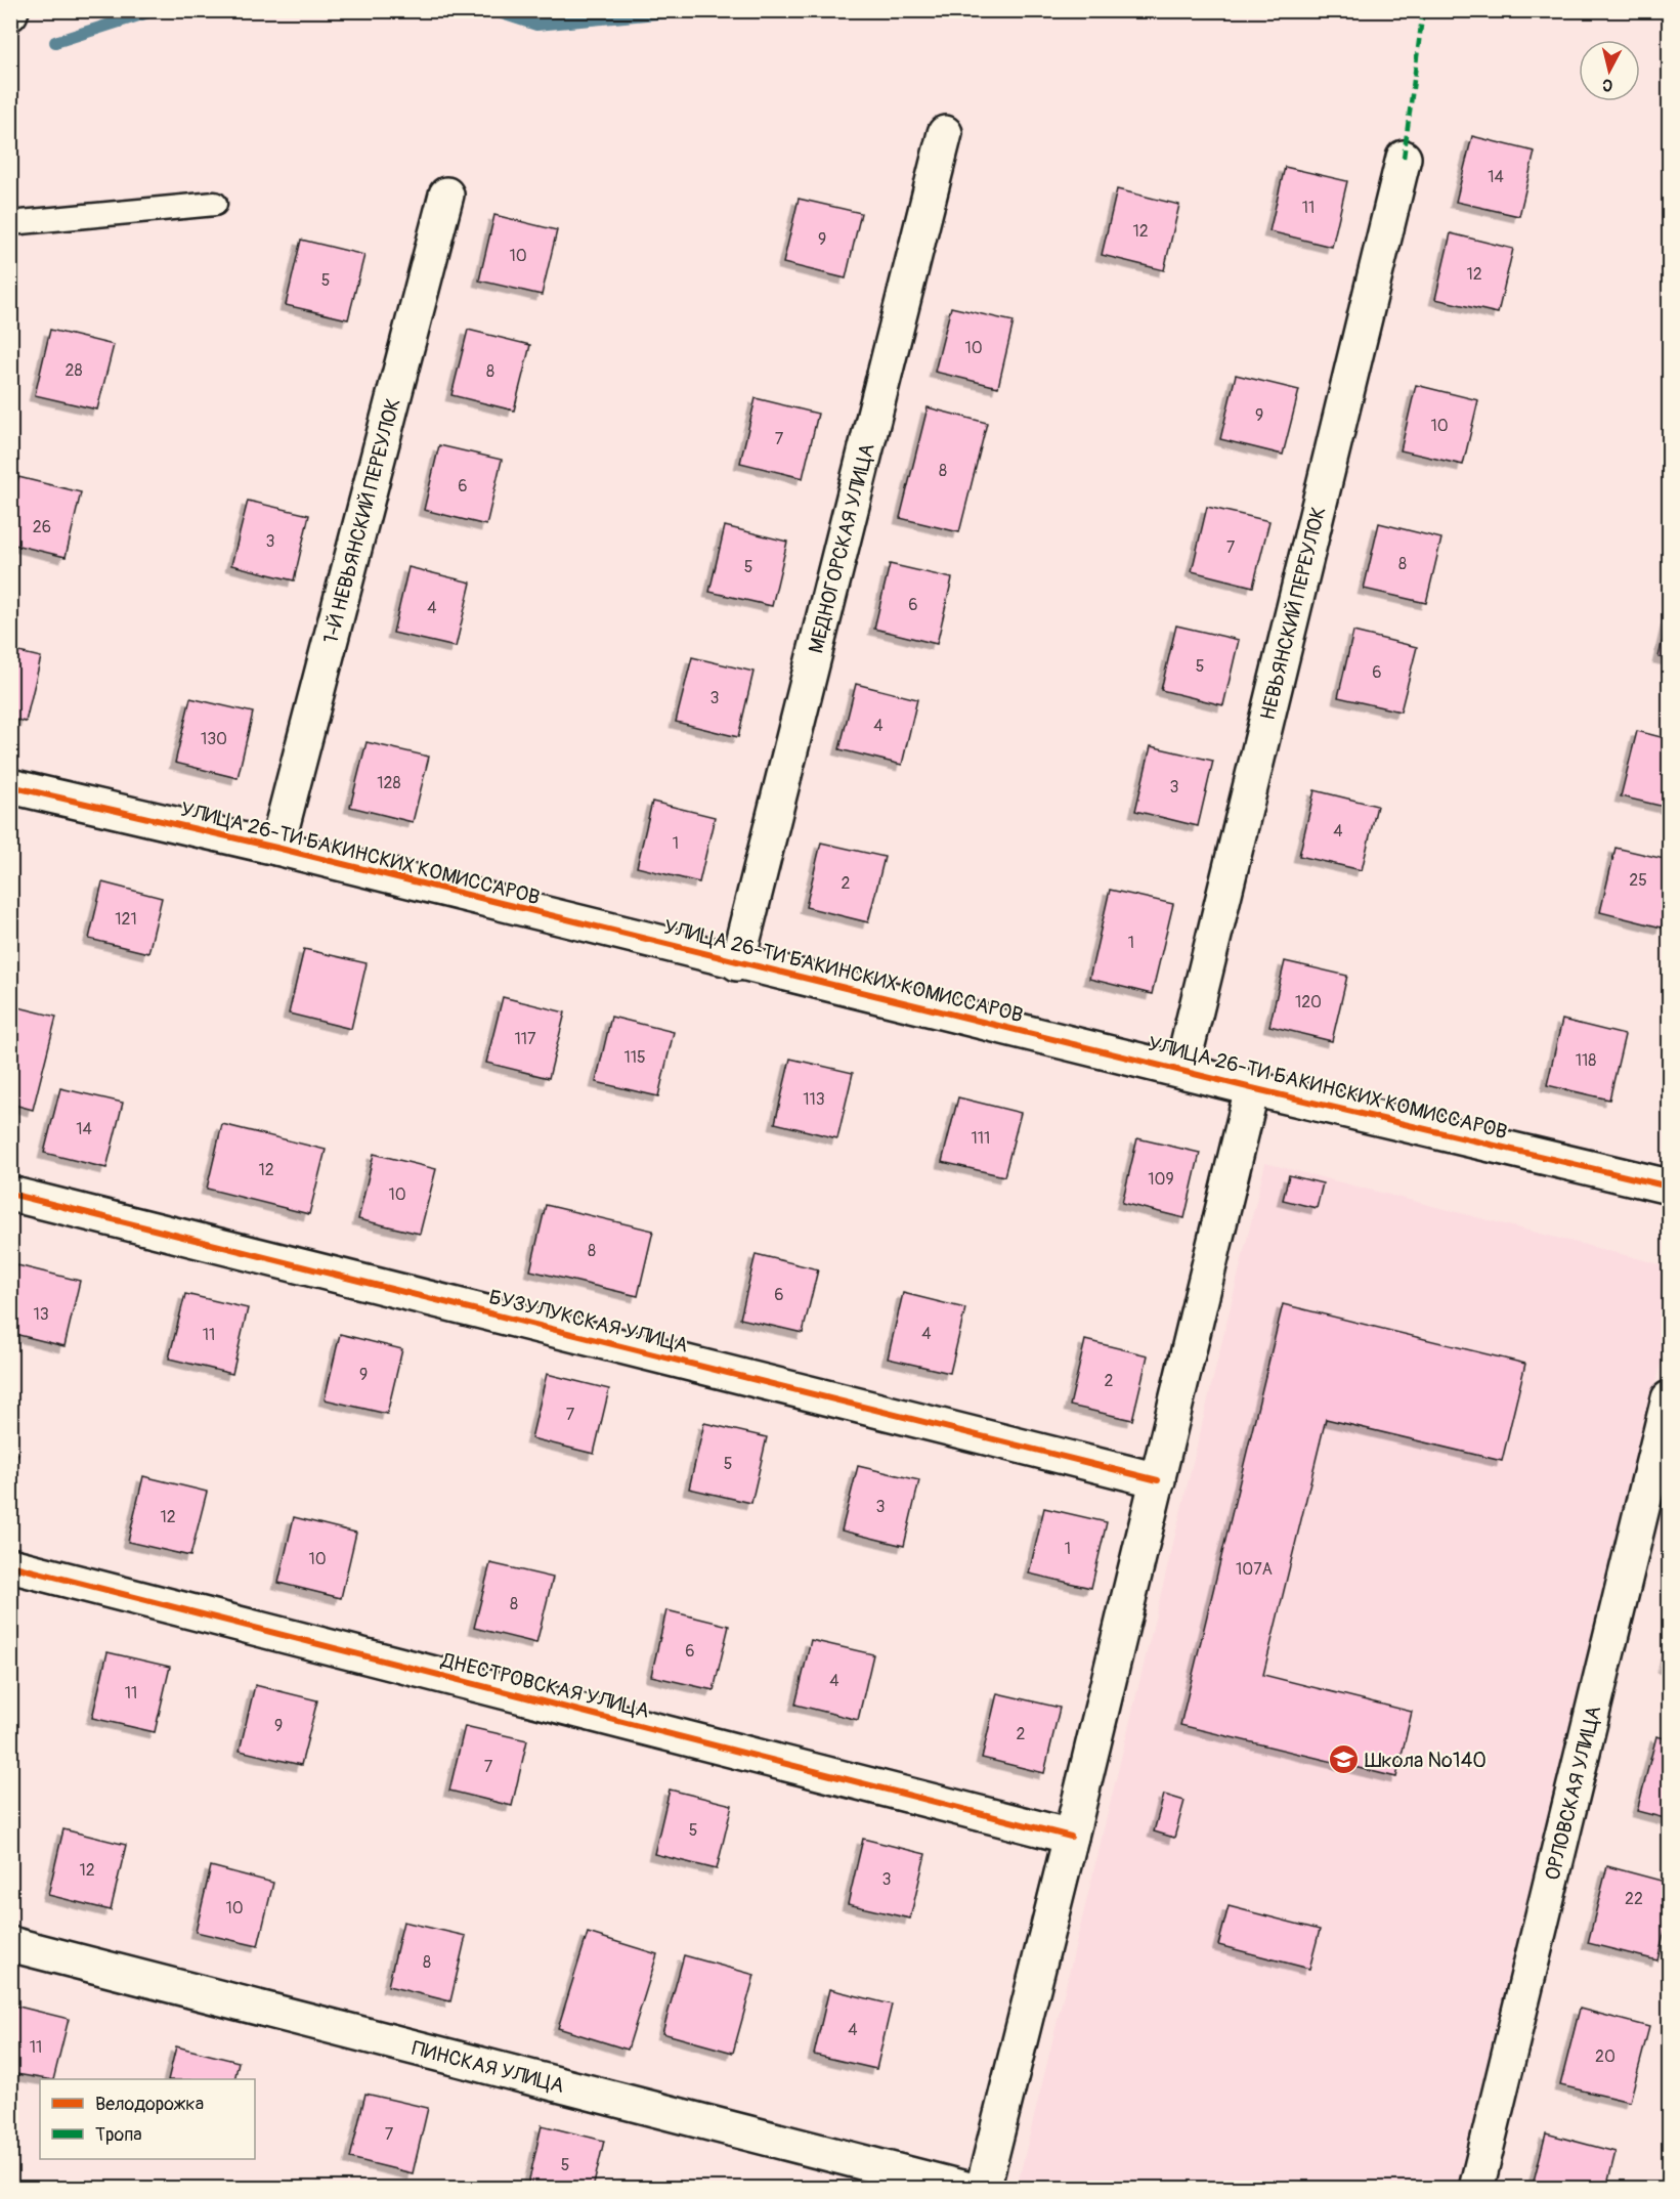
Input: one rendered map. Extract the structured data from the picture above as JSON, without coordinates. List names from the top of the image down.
{
  "streets": {
    "street": [
      "1-Й НЕВЬЯНСКИЙ ПЕРЕУЛОК",
      "МЕДНОГОРСКАЯ УЛИЦА",
      "НЕВЬЯНСКИЙ ПЕРЕУЛОК",
      "УЛИЦА 26-ТИ БАКИНСКИХ КОМИССАРОВ",
      "БУЗУЛУКСКАЯ УЛИЦА",
      "ДНЕСТРОВСКАЯ УЛИЦА",
      "ОРЛОВСКАЯ УЛИЦА",
      "ПИНСКАЯ УЛИЦА"
    ]
  },
  "crossings": [
    ["1-Й НЕВЬЯНСКИЙ ПЕРЕУЛОК", "УЛИЦА 26-ТИ БАКИНСКИХ КОМИССАРОВ"],
    ["МЕДНОГОРСКАЯ УЛИЦА", "УЛИЦА 26-ТИ БАКИНСКИХ КОМИССАРОВ"],
    ["НЕВЬЯНСКИЙ ПЕРЕУЛОК", "УЛИЦА 26-ТИ БАКИНСКИХ КОМИССАРОВ"]
  ],
  "places": {
    "school or university": ["Школа №140"]
  },
  "house_numbers": [
    "14",
    "11",
    "12",
    "9",
    "10",
    "12",
    "5",
    "10",
    "28",
    "8",
    "9",
    "10",
    "7",
    "8",
    "6",
    "26",
    "3",
    "7",
    "8",
    "5",
    "6",
    "4",
    "5",
    "6",
    "3",
    "4",
    "130",
    "128",
    "3",
    "4",
    "1",
    "25",
    "2",
    "121",
    "1",
    "120",
    "117",
    "115",
    "118",
    "113",
    "14",
    "111",
    "12",
    "109",
    "10",
    "8",
    "6",
    "13",
    "4",
    "11",
    "9",
    "2",
    "7",
    "5",
    "3",
    "12",
    "1",
    "10",
    "107А",
    "8",
    "6",
    "4",
    "11",
    "9",
    "2",
    "7",
    "5",
    "12",
    "3",
    "22",
    "10",
    "8",
    "4",
    "11",
    "20",
    "7",
    "5"
  ],
  "legend": ["Велодорожка", "Тропа"],
  "north": "bottom"
}
